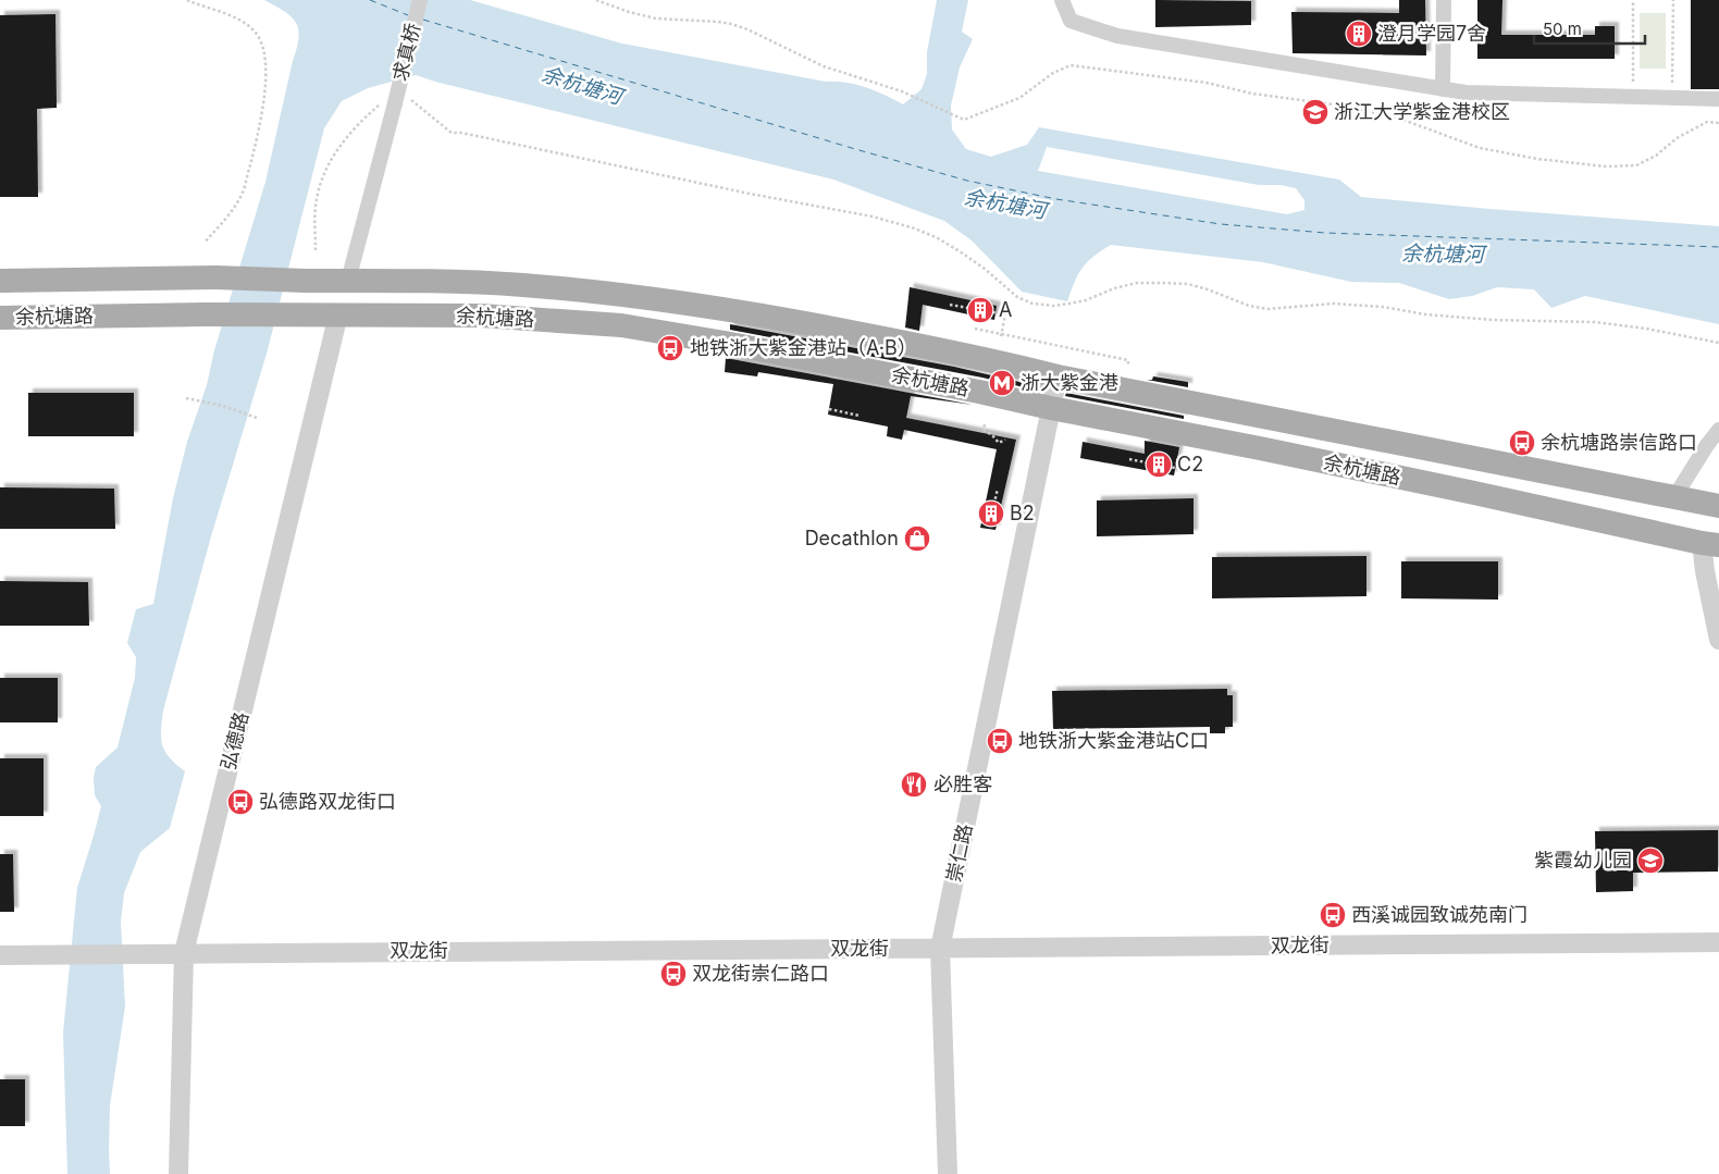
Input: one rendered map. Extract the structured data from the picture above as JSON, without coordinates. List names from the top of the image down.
{
  "streets": {
    "main road": ["余杭塘路"],
    "street": [
      "求真桥",
      "弘德路",
      "崇仁路",
      "双龙街"
    ]
  },
  "crossings": [
    ["求真桥", "余杭塘路"],
    ["余杭塘路", "弘德路"],
    ["余杭塘路", "崇仁路"],
    ["弘德路", "双龙街"],
    ["崇仁路", "双龙街"]
  ],
  "water": ["余杭塘河"],
  "places": {
    "building": [
      "澄月学园7舍",
      "A",
      "C2",
      "B2"
    ],
    "school or university": ["浙江大学紫金港校区", "紫霞幼儿园"],
    "bus stop": [
      "地铁浙大紫金港站（A·B）",
      "余杭塘路崇信路口",
      "地铁浙大紫金港站C口",
      "弘德路双龙街口",
      "西溪诚园致诚苑南门",
      "双龙街崇仁路口"
    ],
    "metro station": ["浙大紫金港"],
    "shop": ["Decathlon"],
    "restaurant": ["必胜客"]
  },
  "scale_bar": "50 m"
}
